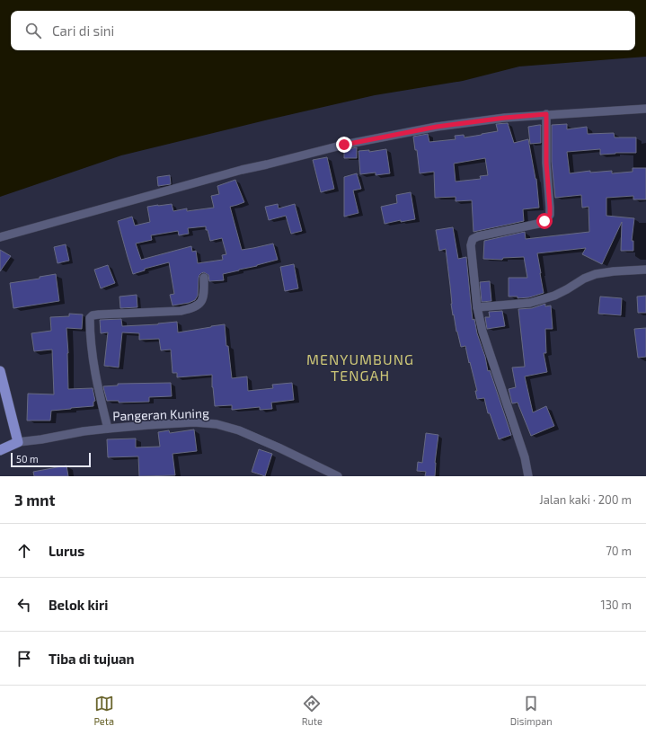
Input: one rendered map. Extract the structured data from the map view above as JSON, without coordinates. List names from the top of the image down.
{
  "streets": {
    "street": ["Pangeran Kuning"]
  },
  "districts": ["MENYUMBUNG TENGAH"],
  "scale_bar": "50 m",
  "page": {
    "search": "Cari di sini",
    "scale": "50 m",
    "heading": ["3 mnt", "Jalan kaki · 200 m"],
    "list": [
      ["Lurus", "70 m"],
      ["Belok kiri", "130 m"],
      "Tiba di tujuan"
    ],
    "nav": ["Peta", "Rute", "Disimpan"]
  }
}
